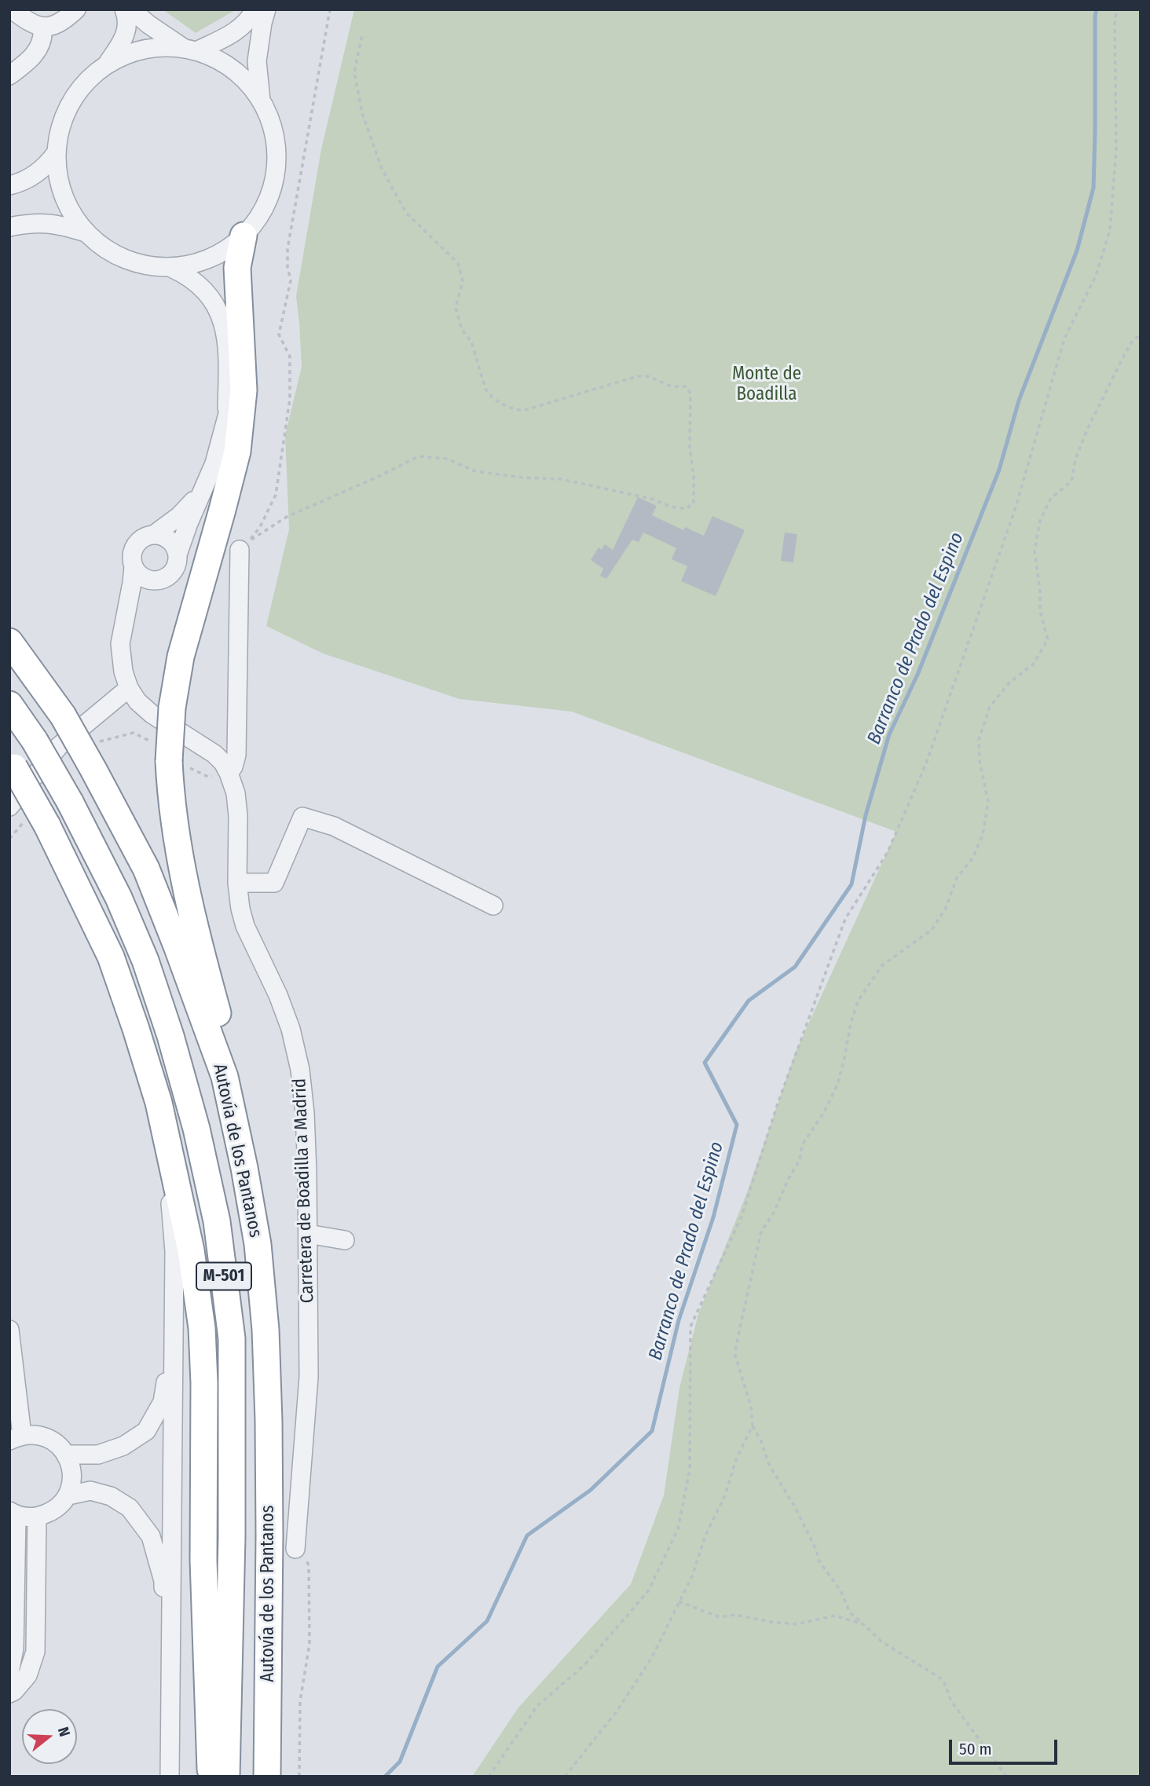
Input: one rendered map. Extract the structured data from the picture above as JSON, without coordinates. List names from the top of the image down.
{
  "streets": {
    "highway": ["Autovía de los Pantanos", "M-501"],
    "street": ["Carretera de Boadilla a Madrid"]
  },
  "water": ["Barranco de Prado del Espino"],
  "parks": ["Monte de Boadilla"],
  "scale_bar": "50 m",
  "north": "right"
}
